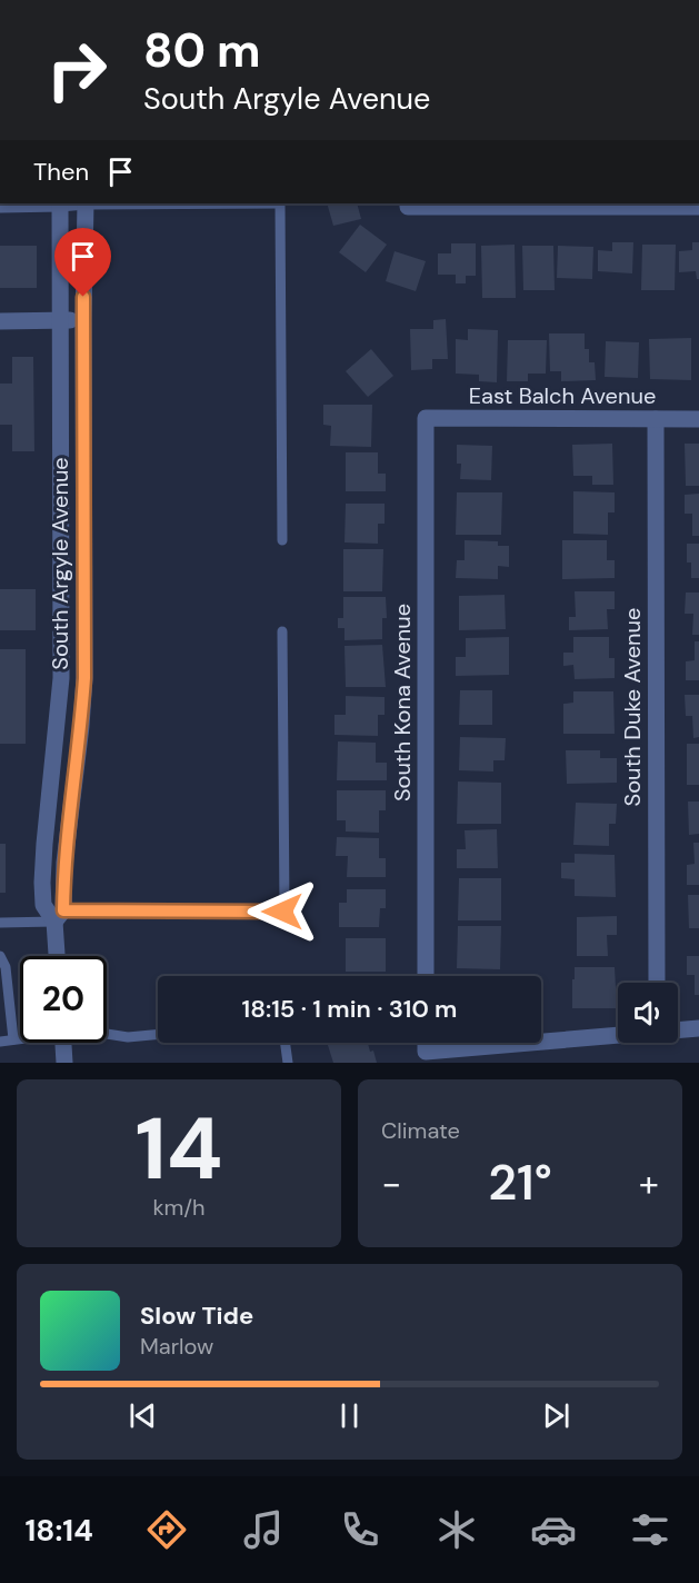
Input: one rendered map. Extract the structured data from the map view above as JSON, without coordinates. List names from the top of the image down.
{
  "streets": {
    "street": [
      "East Balch Avenue",
      "South Argyle Avenue",
      "South Kona Avenue",
      "South Duke Avenue"
    ]
  },
  "crossings": [
    ["East Balch Avenue", "South Kona Avenue"],
    ["East Balch Avenue", "South Duke Avenue"]
  ],
  "page": {
    "turn": ["80 m", "South Argyle Avenue"],
    "then": "Then",
    "limit": "20",
    "trip": "18:15 · 1 min · 310 m",
    "tile": [
      ["14", "km/h"],
      "Climate"
    ],
    "heat": ["−", "21°", "+"],
    "song": ["Slow Tide", "Marlow"],
    "tabs": "18:14"
  }
}
